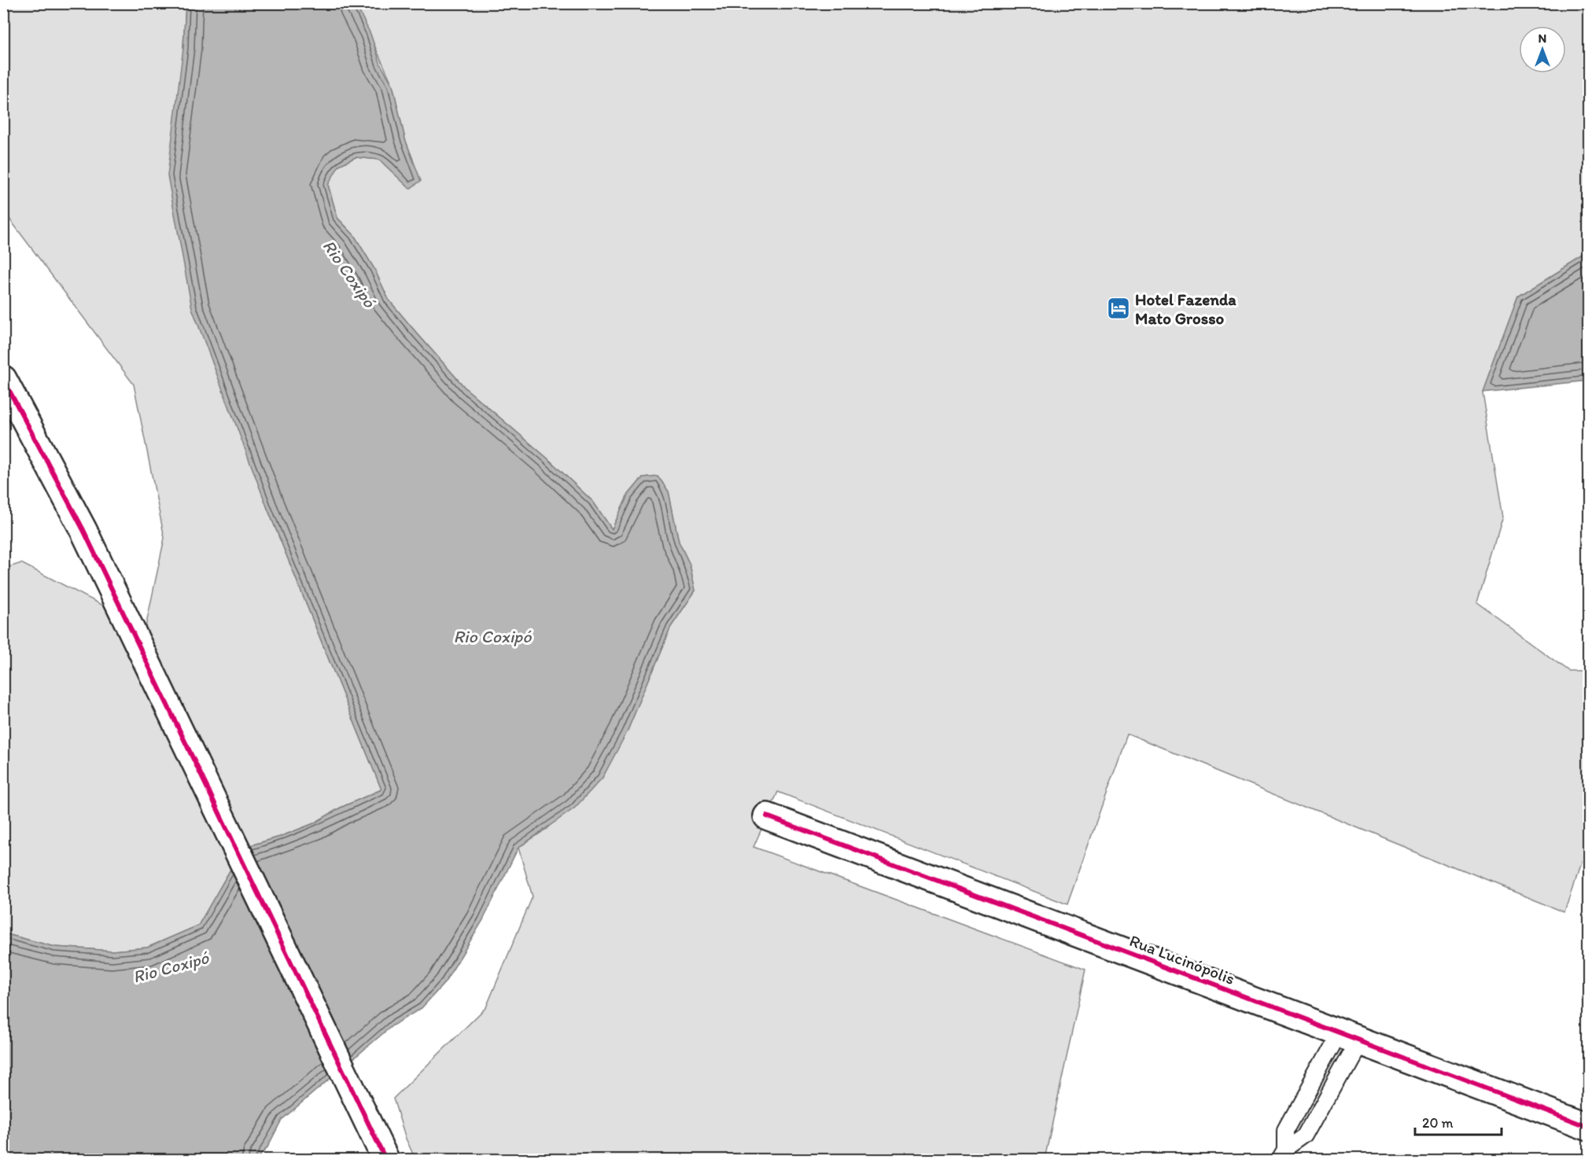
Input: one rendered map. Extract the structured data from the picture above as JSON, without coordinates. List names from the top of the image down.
{
  "streets": {
    "street": ["Rua Lucinópolis"]
  },
  "water": ["Rio Coxipó"],
  "places": {
    "hotel": ["Hotel Fazenda Mato Grosso"]
  },
  "scale_bar": "20 m",
  "north": "top"
}
